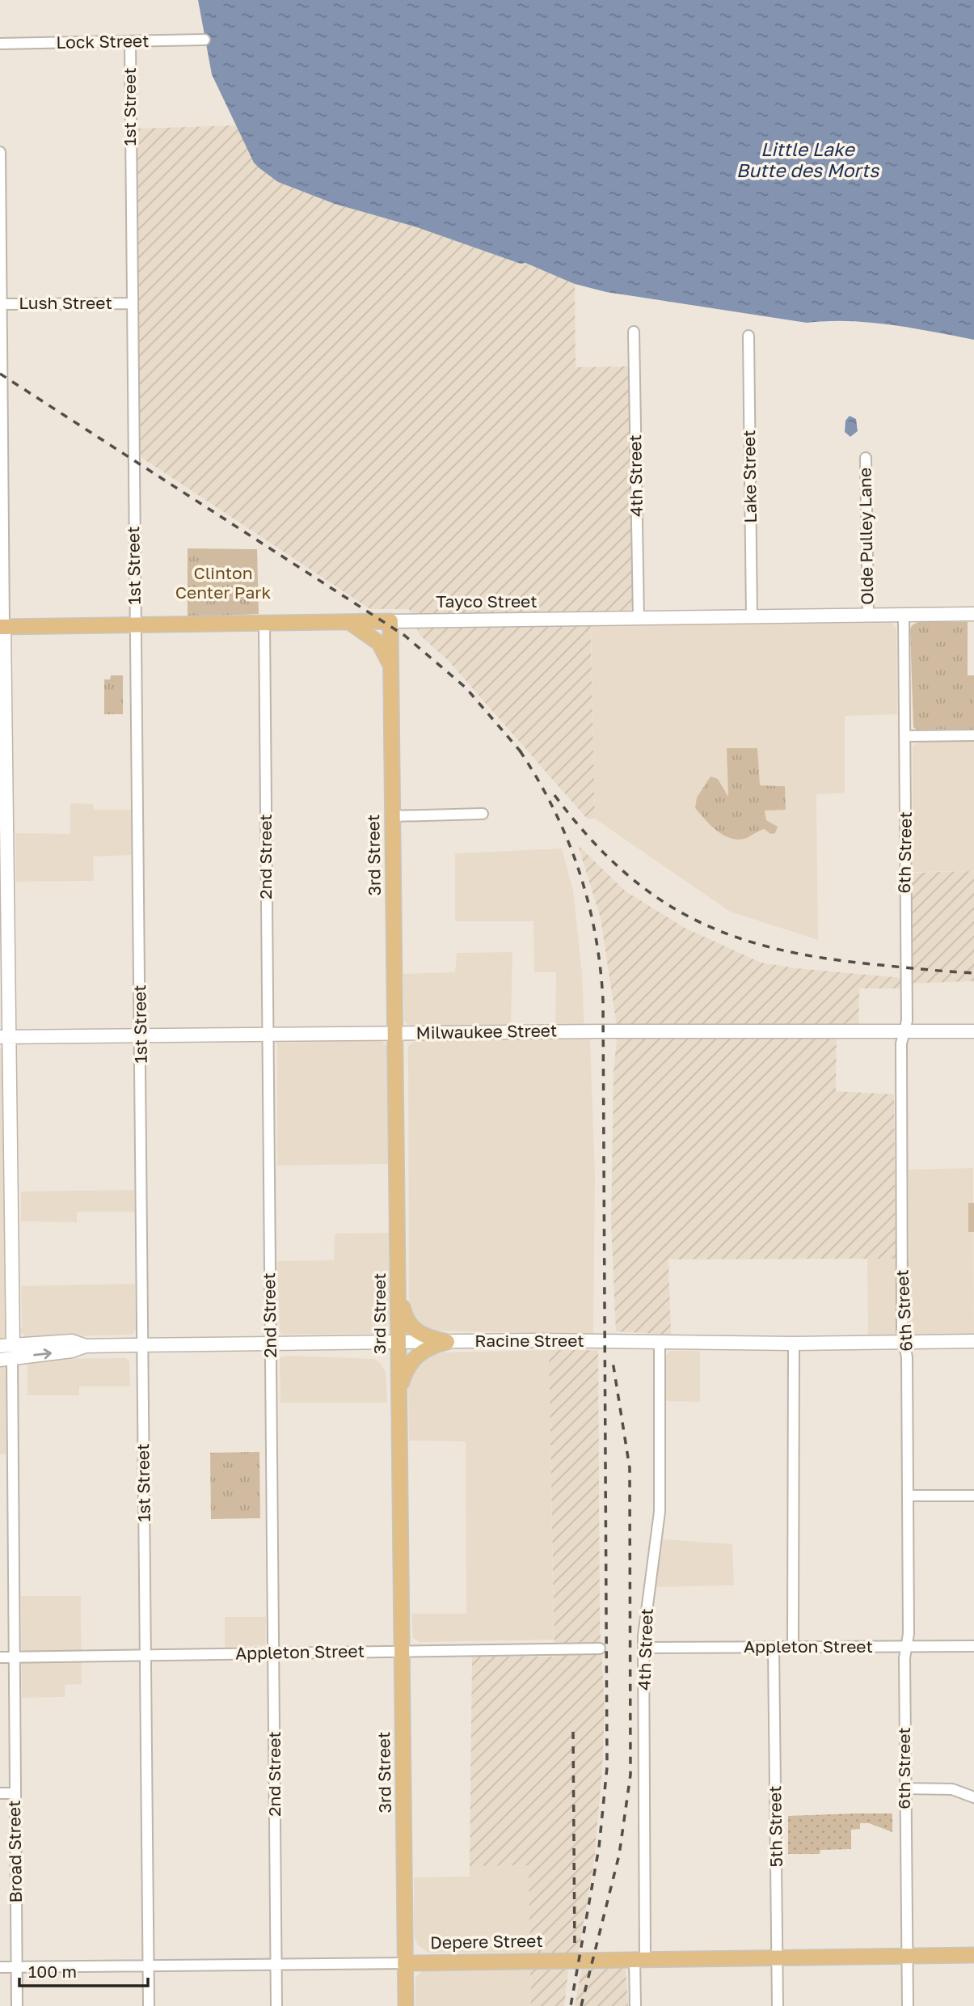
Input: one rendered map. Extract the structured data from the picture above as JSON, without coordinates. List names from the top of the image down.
{
  "streets": {
    "main road": ["Tayco Street", "3rd Street", "Depere Street"],
    "street": [
      "Lock Street",
      "1st Street",
      "Lush Street",
      "4th Street",
      "Lake Street",
      "Olde Pulley Lane",
      "6th Street",
      "2nd Street",
      "Milwaukee Street",
      "Racine Street",
      "Appleton Street",
      "5th Street",
      "Broad Street"
    ]
  },
  "crossings": [
    ["Lock Street", "1st Street"],
    ["1st Street", "Lush Street"],
    ["1st Street", "Tayco Street"],
    ["1st Street", "Milwaukee Street"],
    ["1st Street", "Racine Street"],
    ["1st Street", "Appleton Street"],
    ["1st Street", "Depere Street"],
    ["4th Street", "Tayco Street"],
    ["4th Street", "Racine Street"],
    ["4th Street", "Appleton Street"],
    ["4th Street", "Depere Street"],
    ["Lake Street", "Tayco Street"],
    ["Olde Pulley Lane", "Tayco Street"],
    ["Tayco Street", "6th Street"],
    ["Tayco Street", "3rd Street"],
    ["Tayco Street", "2nd Street"],
    ["6th Street", "Milwaukee Street"],
    ["6th Street", "Racine Street"],
    ["6th Street", "Appleton Street"],
    ["6th Street", "Depere Street"],
    ["3rd Street", "Milwaukee Street"],
    ["3rd Street", "Racine Street"],
    ["3rd Street", "Appleton Street"],
    ["3rd Street", "Depere Street"],
    ["2nd Street", "Milwaukee Street"],
    ["2nd Street", "Racine Street"],
    ["2nd Street", "Appleton Street"],
    ["2nd Street", "Depere Street"],
    ["Racine Street", "Broad Street"],
    ["Appleton Street", "5th Street"],
    ["Appleton Street", "Broad Street"],
    ["5th Street", "Depere Street"],
    ["Broad Street", "Depere Street"]
  ],
  "water": ["Little Lake Butte des Morts"],
  "parks": ["Clinton Center Park"],
  "scale_bar": "100 m"
}
